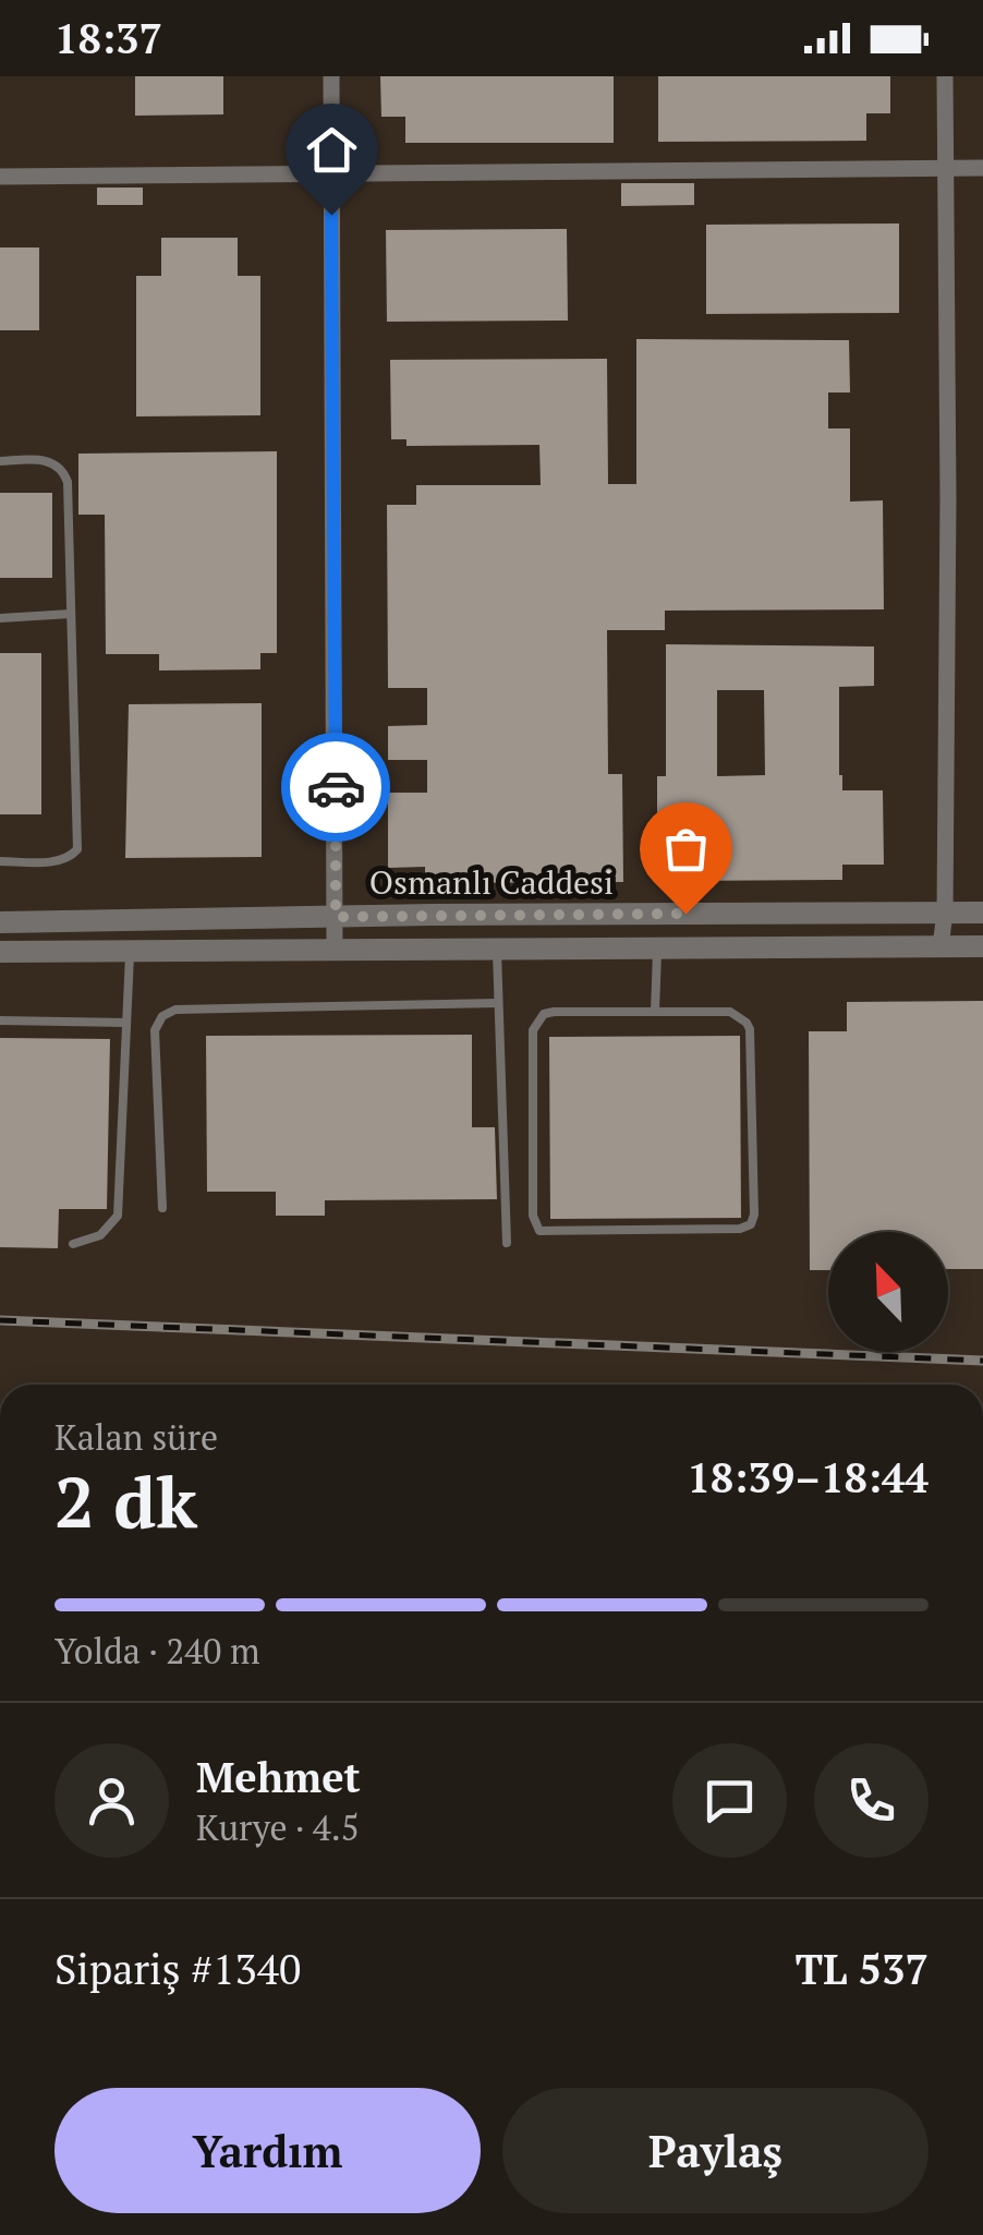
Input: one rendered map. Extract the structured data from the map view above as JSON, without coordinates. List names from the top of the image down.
{
  "streets": {
    "street": ["Osmanlı Caddesi"]
  },
  "north": "top left",
  "page": {
    "status": "18:37",
    "heading": ["2 dk", "Kalan süre", "18:39–18:44"],
    "panel": [
      "Mehmet",
      "Kurye · 4.5",
      "Sipariş #1340",
      "TL 537"
    ],
    "bar": "Yolda · 240 m",
    "buttons": ["Yardım", "Paylaş"]
  }
}
